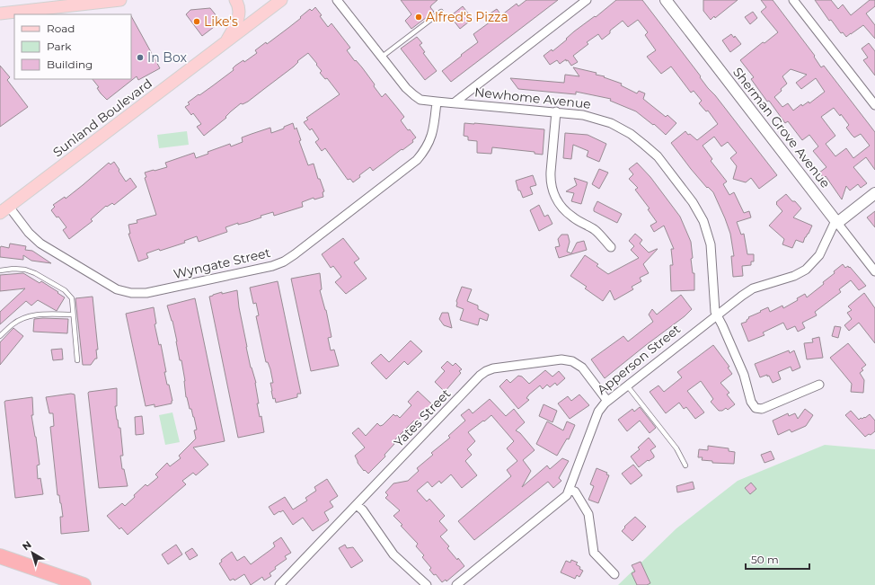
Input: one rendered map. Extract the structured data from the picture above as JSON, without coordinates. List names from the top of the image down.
{
  "streets": {
    "main road": ["Sunland Boulevard"],
    "street": [
      "Newhome Avenue",
      "Sherman Grove Avenue",
      "Wyngate Street",
      "Apperson Street",
      "Yates Street"
    ]
  },
  "crossings": [
    ["Newhome Avenue", "Wyngate Street"],
    ["Newhome Avenue", "Apperson Street"],
    ["Sunland Boulevard", "Wyngate Street"],
    ["Sherman Grove Avenue", "Apperson Street"],
    ["Apperson Street", "Yates Street"]
  ],
  "places": ["Alfred's Pizza", "Like's", "In Box"],
  "legend": ["Road", "Park", "Building"],
  "scale_bar": "50 m",
  "north": "top left"
}
